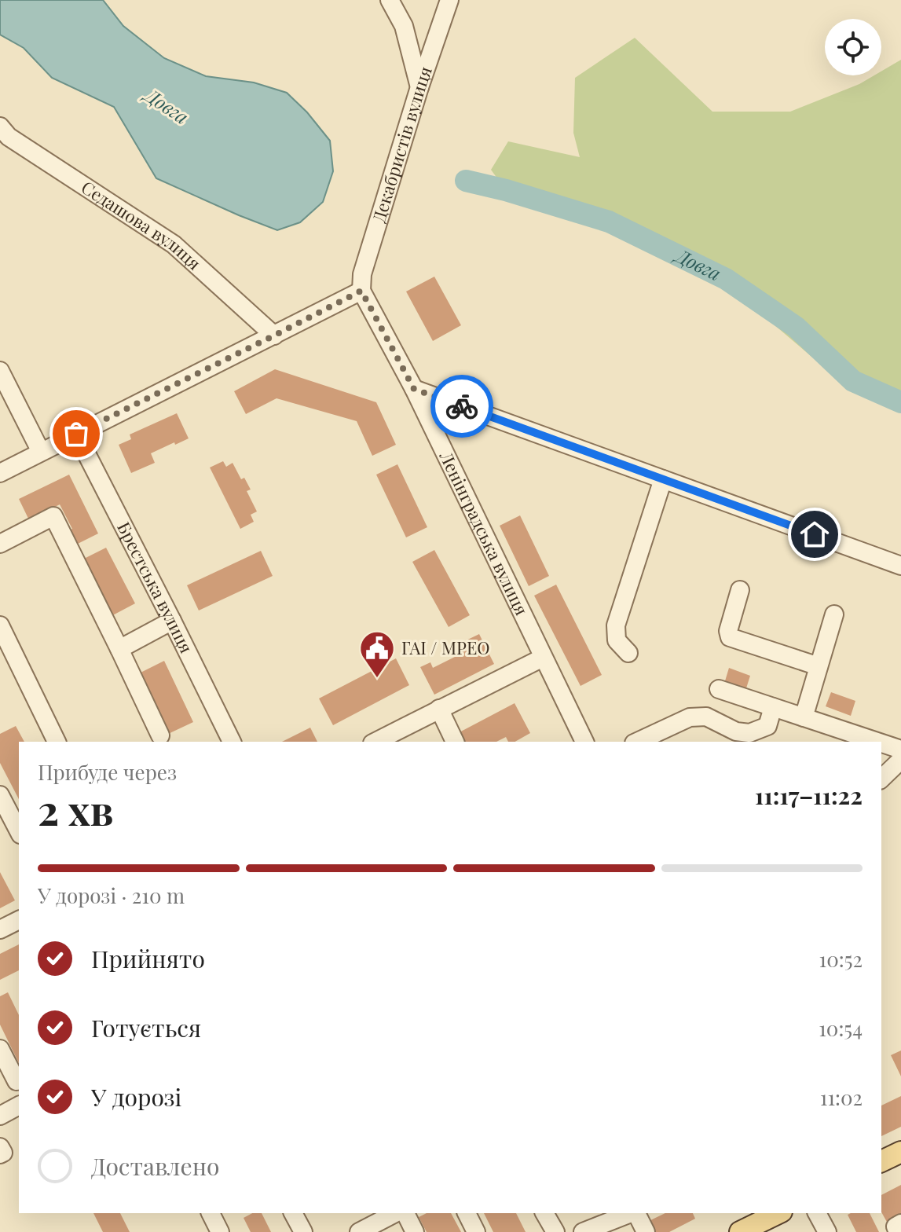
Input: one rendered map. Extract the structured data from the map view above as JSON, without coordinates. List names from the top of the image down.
{
  "streets": {
    "street": [
      "Декабристів вулиця",
      "Седашова вулиця",
      "Ленінградська вулиця",
      "Брестська вулиця"
    ]
  },
  "crossings": [
    ["Декабристів вулиця", "Ленінградська вулиця"]
  ],
  "water": ["Довга"],
  "places": {
    "public building": ["ГАІ / МРЕО"]
  },
  "page": {
    "heading": ["2 хв", "Прибуде через", "11:17–11:22"],
    "bar": "У дорозі · 210 m",
    "list": [
      ["Прийнято", "10:52"],
      ["Готується", "10:54"],
      ["У дорозі", "11:02"],
      "Доставлено"
    ]
  }
}
